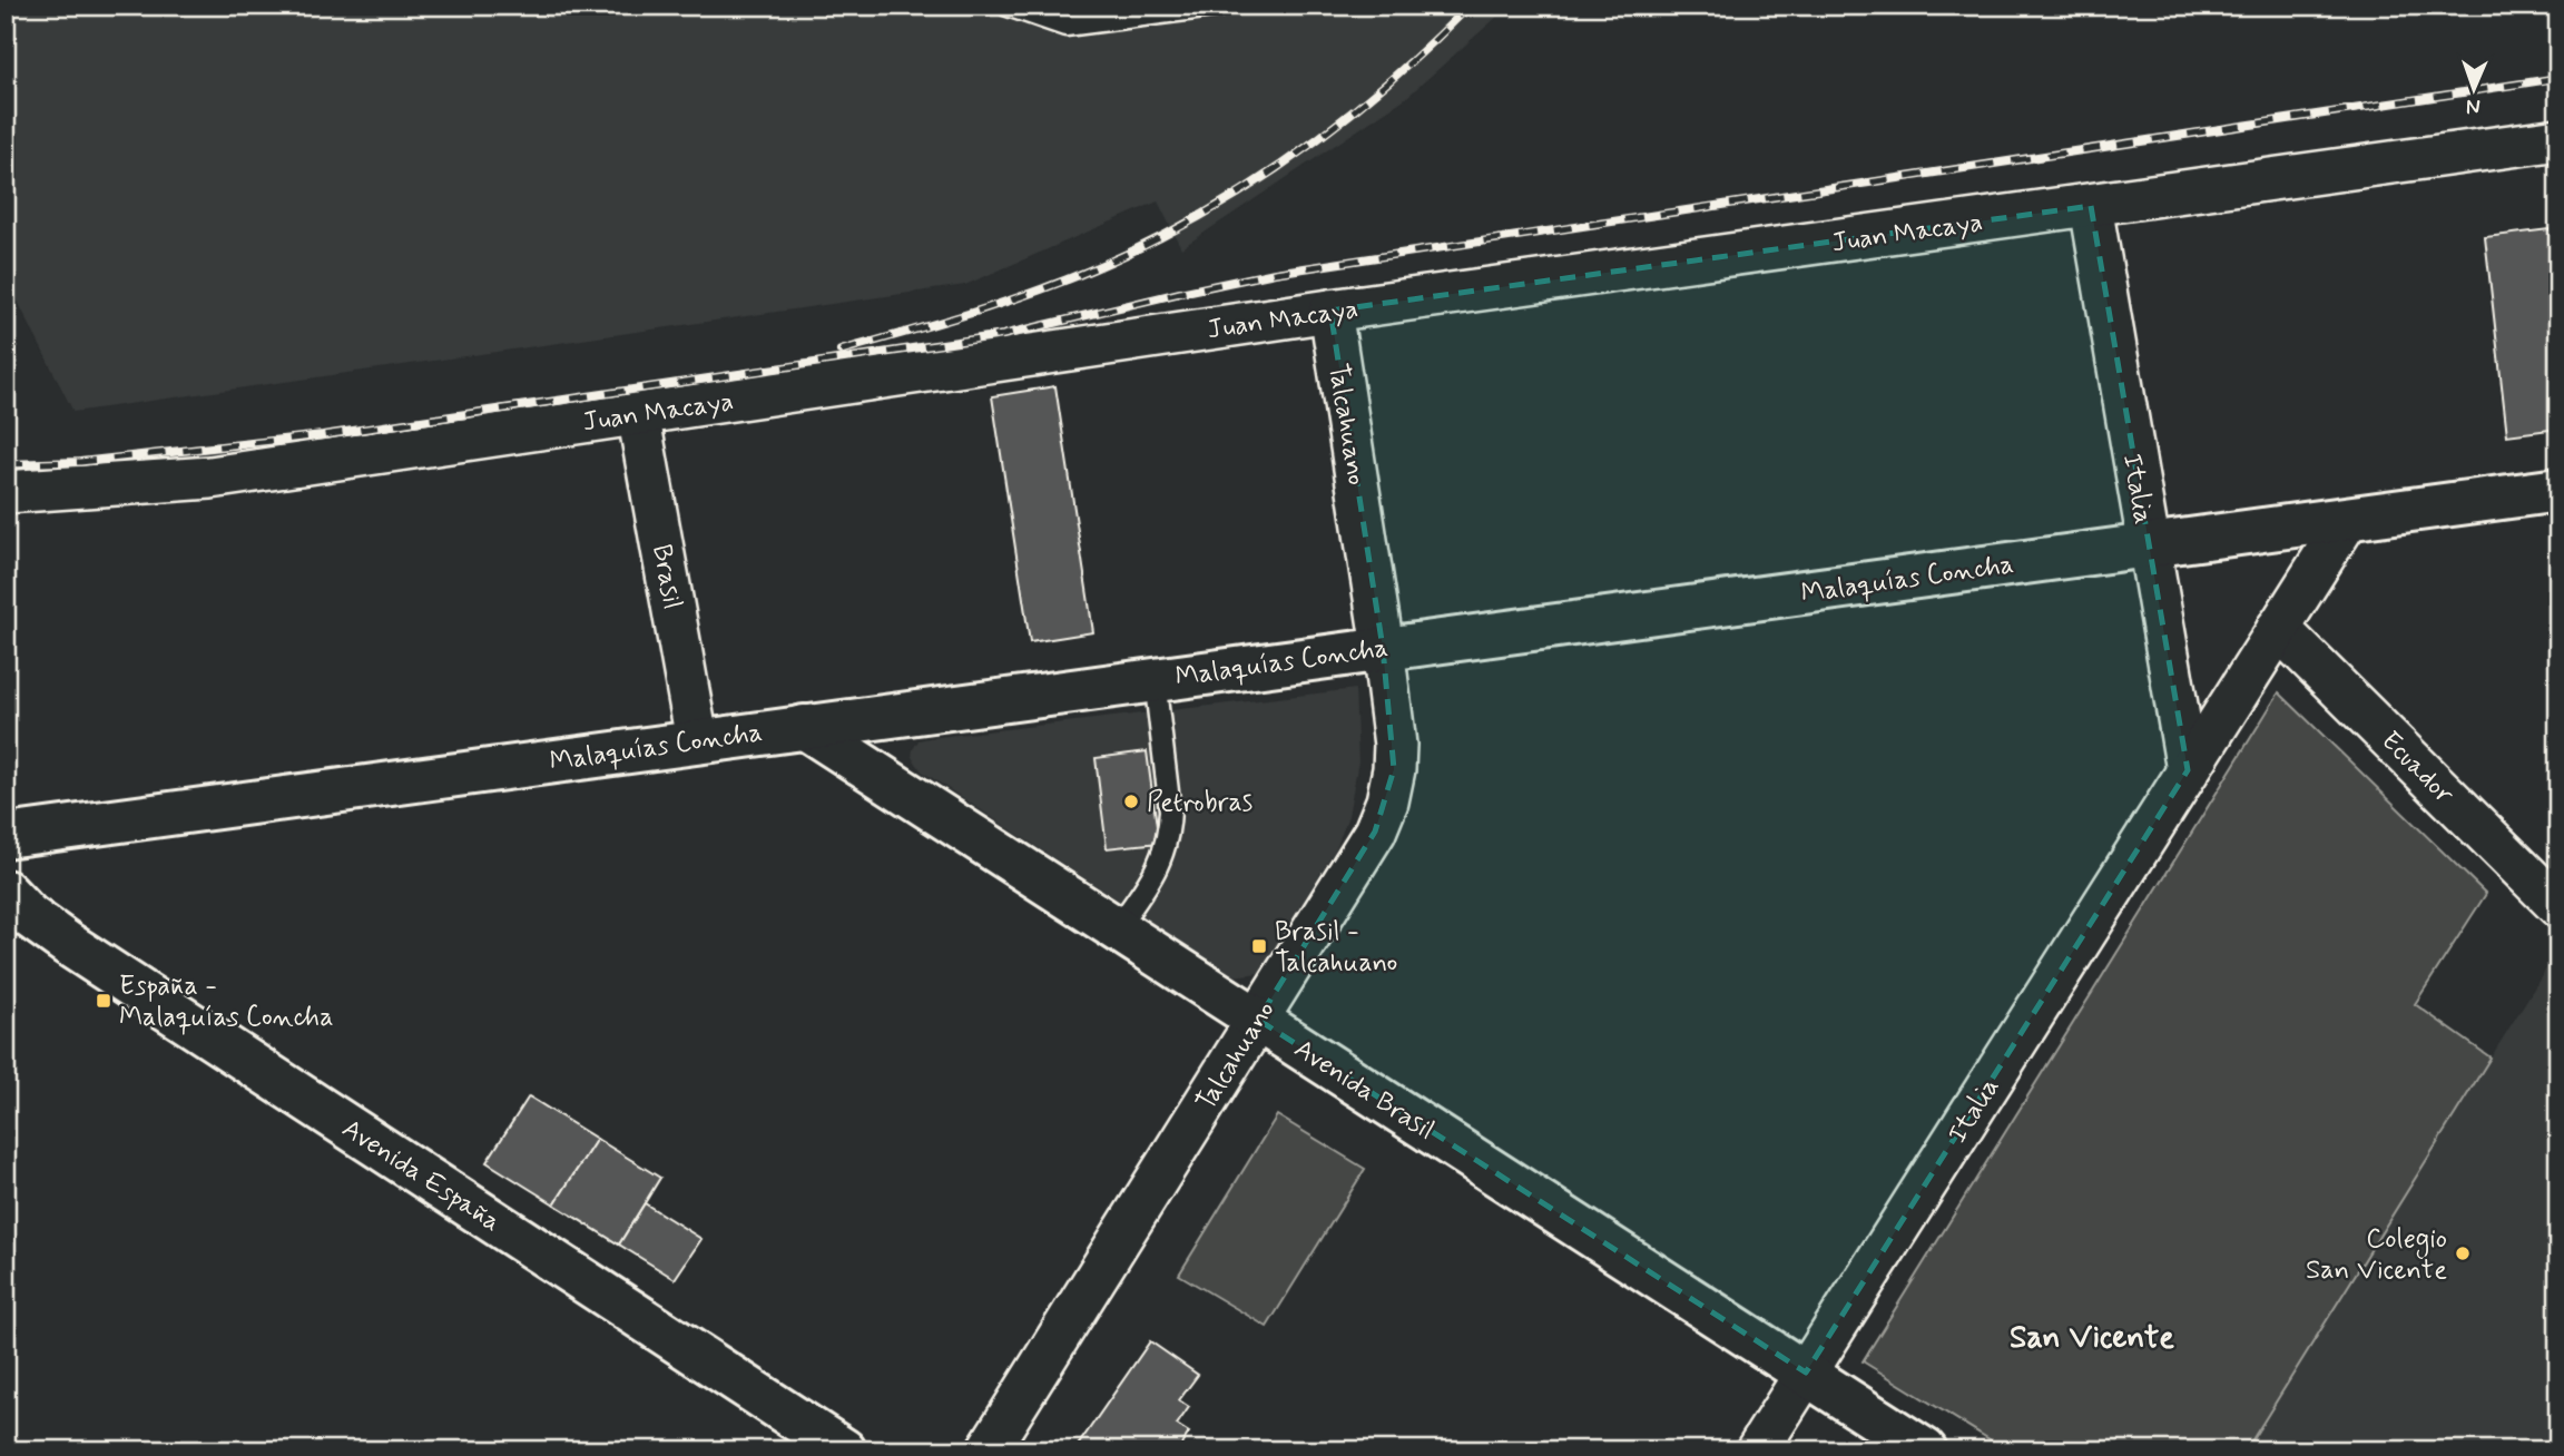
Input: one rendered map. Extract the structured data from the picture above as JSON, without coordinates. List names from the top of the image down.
{
  "streets": {
    "main road": ["Malaquías Concha", "Avenida Brasil", "Avenida España"],
    "street": [
      "Juan Macaya",
      "Talcahuano",
      "Italia",
      "Brasil",
      "Ecuador"
    ]
  },
  "crossings": [
    ["Juan Macaya", "Talcahuano"],
    ["Juan Macaya", "Italia"],
    ["Juan Macaya", "Brasil"],
    ["Talcahuano", "Malaquías Concha"],
    ["Talcahuano", "Avenida Brasil"],
    ["Italia", "Malaquías Concha"],
    ["Italia", "Ecuador"],
    ["Italia", "Avenida Brasil"],
    ["Brasil", "Malaquías Concha"],
    ["Malaquías Concha", "Avenida Brasil"]
  ],
  "districts": ["San Vicente"],
  "places": {
    "other": ["Petrobras", "Colegio San Vicente"],
    "transit": ["Brasil - Talcahuano", "España - Malaquías Concha"]
  },
  "north": "bottom"
}
